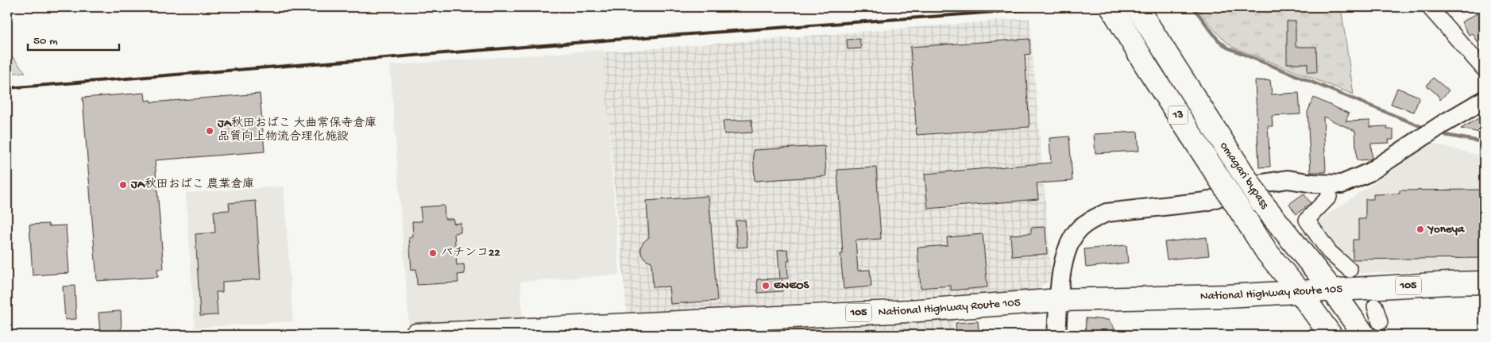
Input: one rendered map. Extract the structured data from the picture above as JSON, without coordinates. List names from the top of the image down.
{
  "streets": {
    "highway": [
      "13",
      "omagari bypass",
      "105",
      "National Highway Route 105"
    ]
  },
  "crossings": [
    ["omagari bypass", "National Highway Route 105"]
  ],
  "places": [
    "JA秋田おばこ 大曲常保寺倉庫 品質向上物流合理化施設",
    "JA秋田おばこ 農業倉庫",
    "Yoneya",
    "パチンコ22",
    "ENEOS"
  ],
  "scale_bar": "50 m"
}
